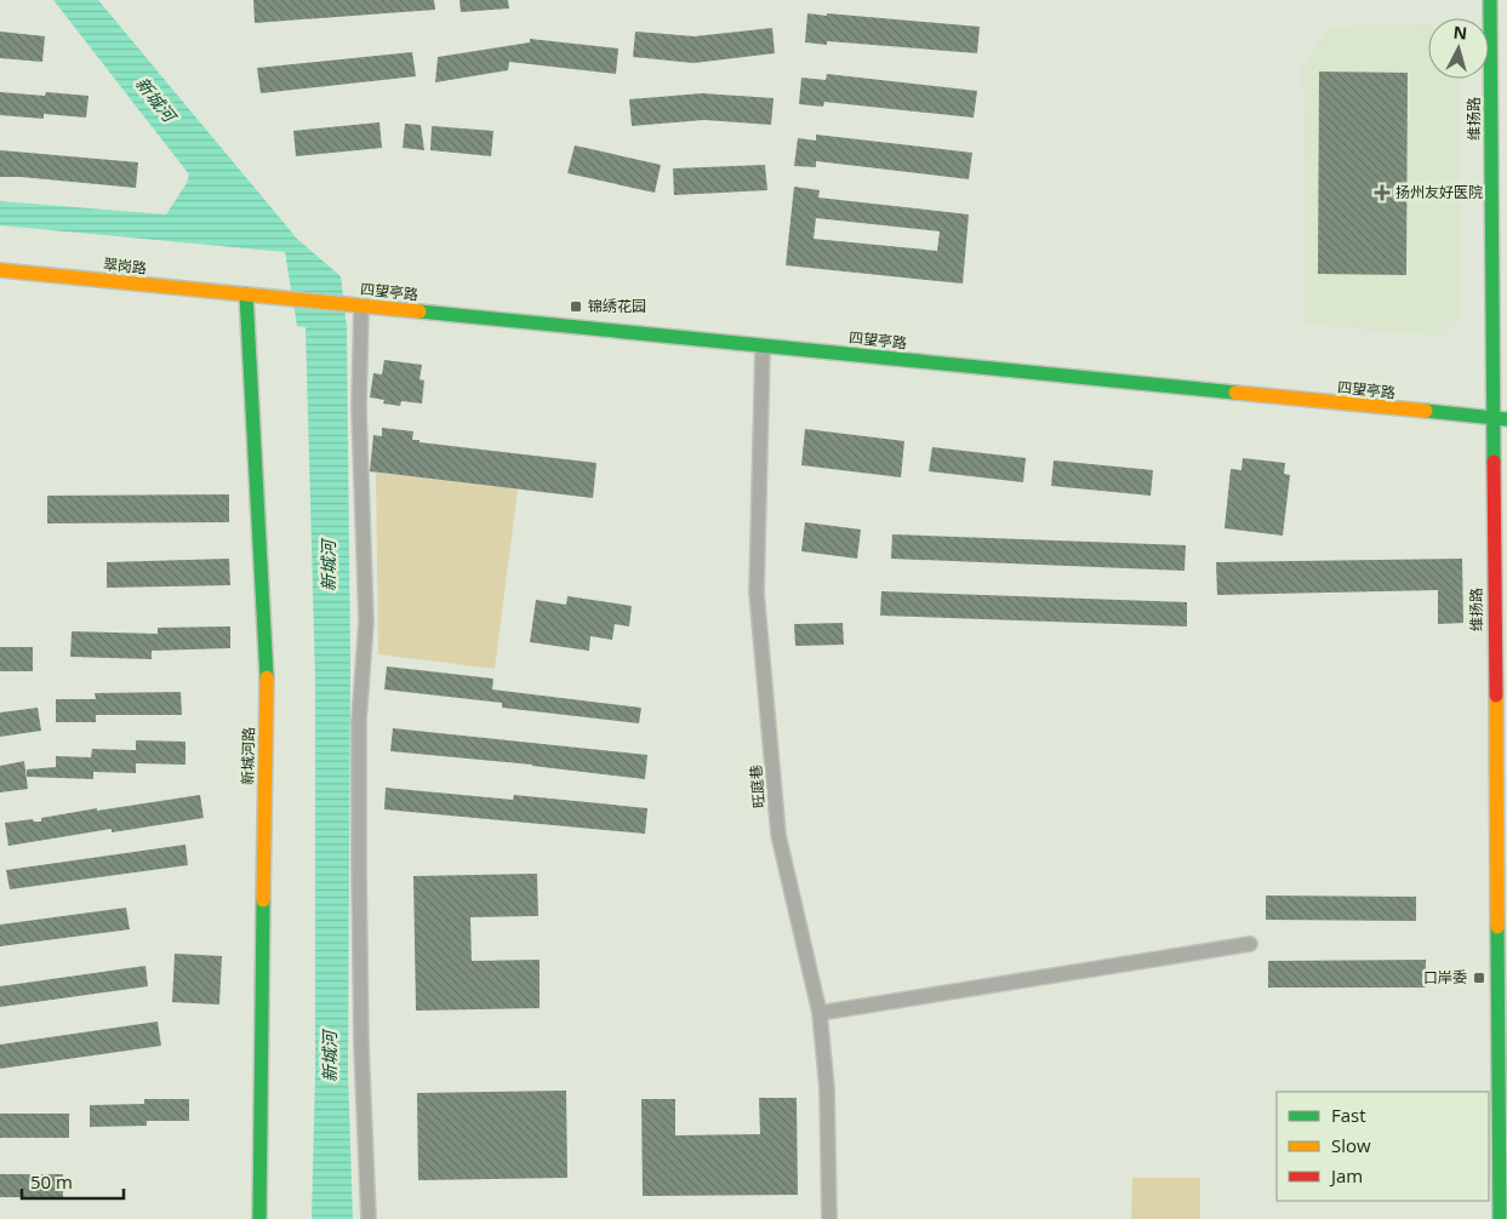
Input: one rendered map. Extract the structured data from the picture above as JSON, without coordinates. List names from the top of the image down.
{
  "streets": {
    "street": [
      "维扬路",
      "翠岗路",
      "四望亭路",
      "新城河路",
      "旺庭巷"
    ]
  },
  "crossings": [
    ["维扬路", "四望亭路"],
    ["翠岗路", "四望亭路"],
    ["翠岗路", "新城河路"],
    ["四望亭路", "新城河路"],
    ["四望亭路", "旺庭巷"]
  ],
  "water": ["新城河"],
  "places": {
    "health": ["扬州友好医院"],
    "transit": ["锦绣花园", "口岸委"]
  },
  "legend": ["Fast", "Slow", "Jam"],
  "scale_bar": "50 m",
  "north": "top"
}
